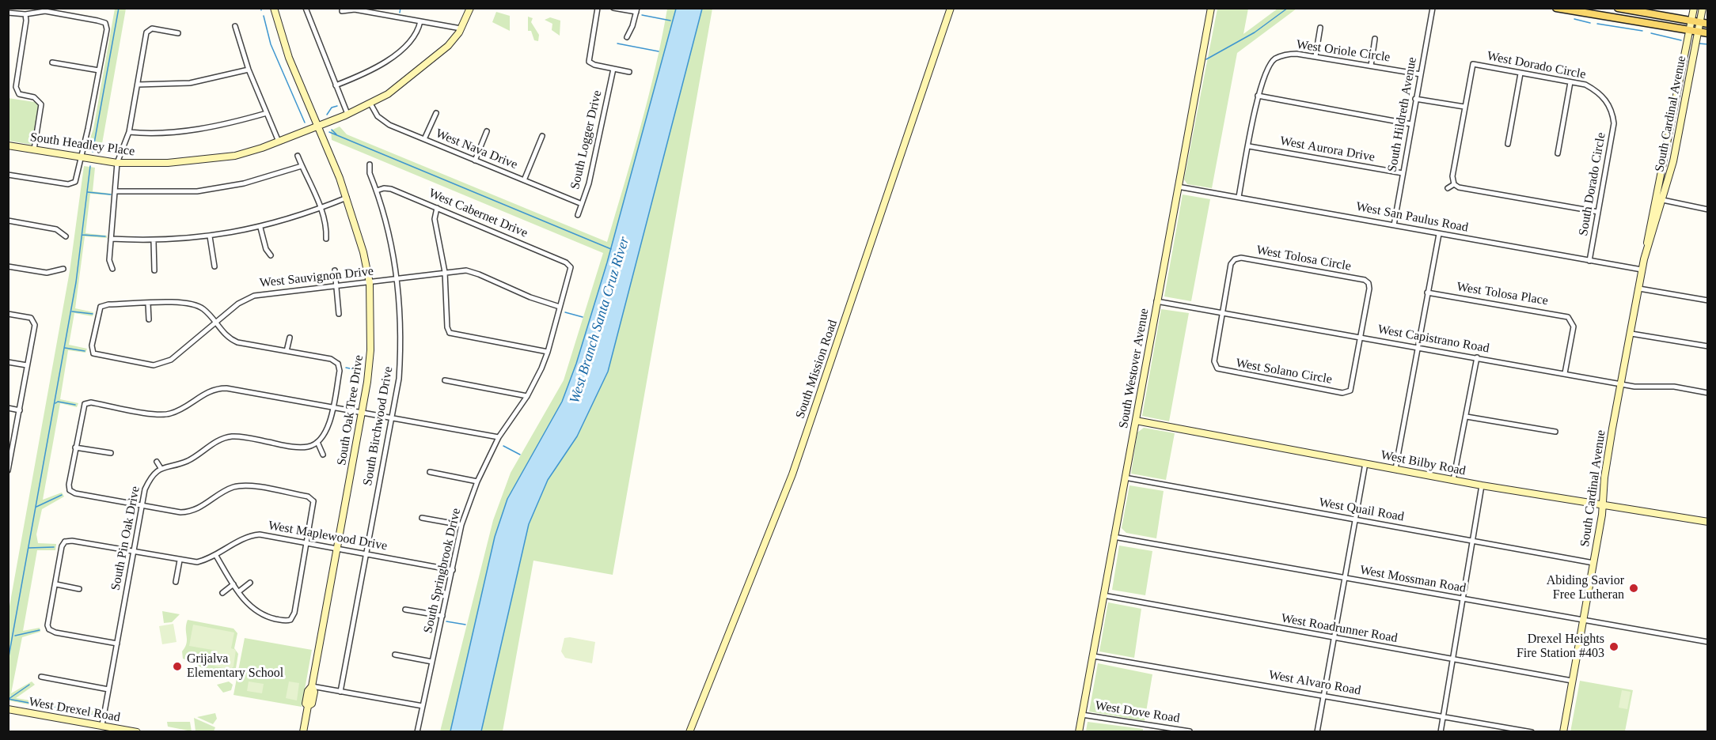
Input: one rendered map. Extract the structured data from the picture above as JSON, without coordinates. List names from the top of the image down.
{
  "streets": {
    "street": [
      "West Oriole Circle",
      "West Dorado Circle",
      "South Cardinal Avenue",
      "South Hildreth Avenue",
      "South Logger Drive",
      "South Headley Place",
      "West Nava Drive",
      "West Aurora Drive",
      "South Dorado Circle",
      "West Cabernet Drive",
      "West San Paulus Road",
      "West Tolosa Circle",
      "West Sauvignon Drive",
      "West Tolosa Place",
      "West Capistrano Road",
      "South Westover Avenue",
      "South Mission Road",
      "West Solano Circle",
      "South Oak Tree Drive",
      "South Birchwood Drive",
      "West Bilby Road",
      "West Quail Road",
      "West Maplewood Drive",
      "South Pin Oak Drive",
      "South Springbrook Drive",
      "West Mossman Road",
      "West Roadrunner Road",
      "West Alvaro Road",
      "West Drexel Road",
      "West Dove Road"
    ]
  },
  "crossings": [
    ["West Oriole Circle", "South Hildreth Avenue"],
    ["West Oriole Circle", "West Aurora Drive"],
    ["West Oriole Circle", "West San Paulus Road"],
    ["West Dorado Circle", "South Dorado Circle"],
    ["South Cardinal Avenue", "West San Paulus Road"],
    ["South Cardinal Avenue", "West Capistrano Road"],
    ["South Cardinal Avenue", "West Bilby Road"],
    ["South Cardinal Avenue", "West Quail Road"],
    ["South Cardinal Avenue", "West Mossman Road"],
    ["South Cardinal Avenue", "West Roadrunner Road"],
    ["South Hildreth Avenue", "West Aurora Drive"],
    ["South Hildreth Avenue", "West San Paulus Road"],
    ["South Logger Drive", "West Nava Drive"],
    ["South Headley Place", "West Nava Drive"],
    ["South Headley Place", "South Oak Tree Drive"],
    ["South Dorado Circle", "West San Paulus Road"],
    ["West Cabernet Drive", "South Birchwood Drive"],
    ["West Cabernet Drive", "South Springbrook Drive"],
    ["West San Paulus Road", "South Westover Avenue"],
    ["West Tolosa Circle", "West Capistrano Road"],
    ["West Tolosa Circle", "West Solano Circle"],
    ["West Sauvignon Drive", "South Oak Tree Drive"],
    ["West Sauvignon Drive", "South Birchwood Drive"],
    ["West Sauvignon Drive", "South Springbrook Drive"],
    ["West Tolosa Place", "West Capistrano Road"],
    ["West Capistrano Road", "South Westover Avenue"],
    ["West Capistrano Road", "West Solano Circle"],
    ["South Westover Avenue", "West Bilby Road"],
    ["South Westover Avenue", "West Quail Road"],
    ["South Westover Avenue", "West Mossman Road"],
    ["South Westover Avenue", "West Roadrunner Road"],
    ["South Westover Avenue", "West Alvaro Road"],
    ["South Westover Avenue", "West Dove Road"],
    ["South Oak Tree Drive", "West Maplewood Drive"],
    ["South Birchwood Drive", "West Maplewood Drive"],
    ["West Maplewood Drive", "South Pin Oak Drive"],
    ["West Maplewood Drive", "South Springbrook Drive"],
    ["South Pin Oak Drive", "West Drexel Road"]
  ],
  "water": ["West Branch Santa Cruz River"],
  "places": ["Abiding Savior Free Lutheran", "Drexel Heights Fire Station #403", "Grijalva Elementary School"]
}
